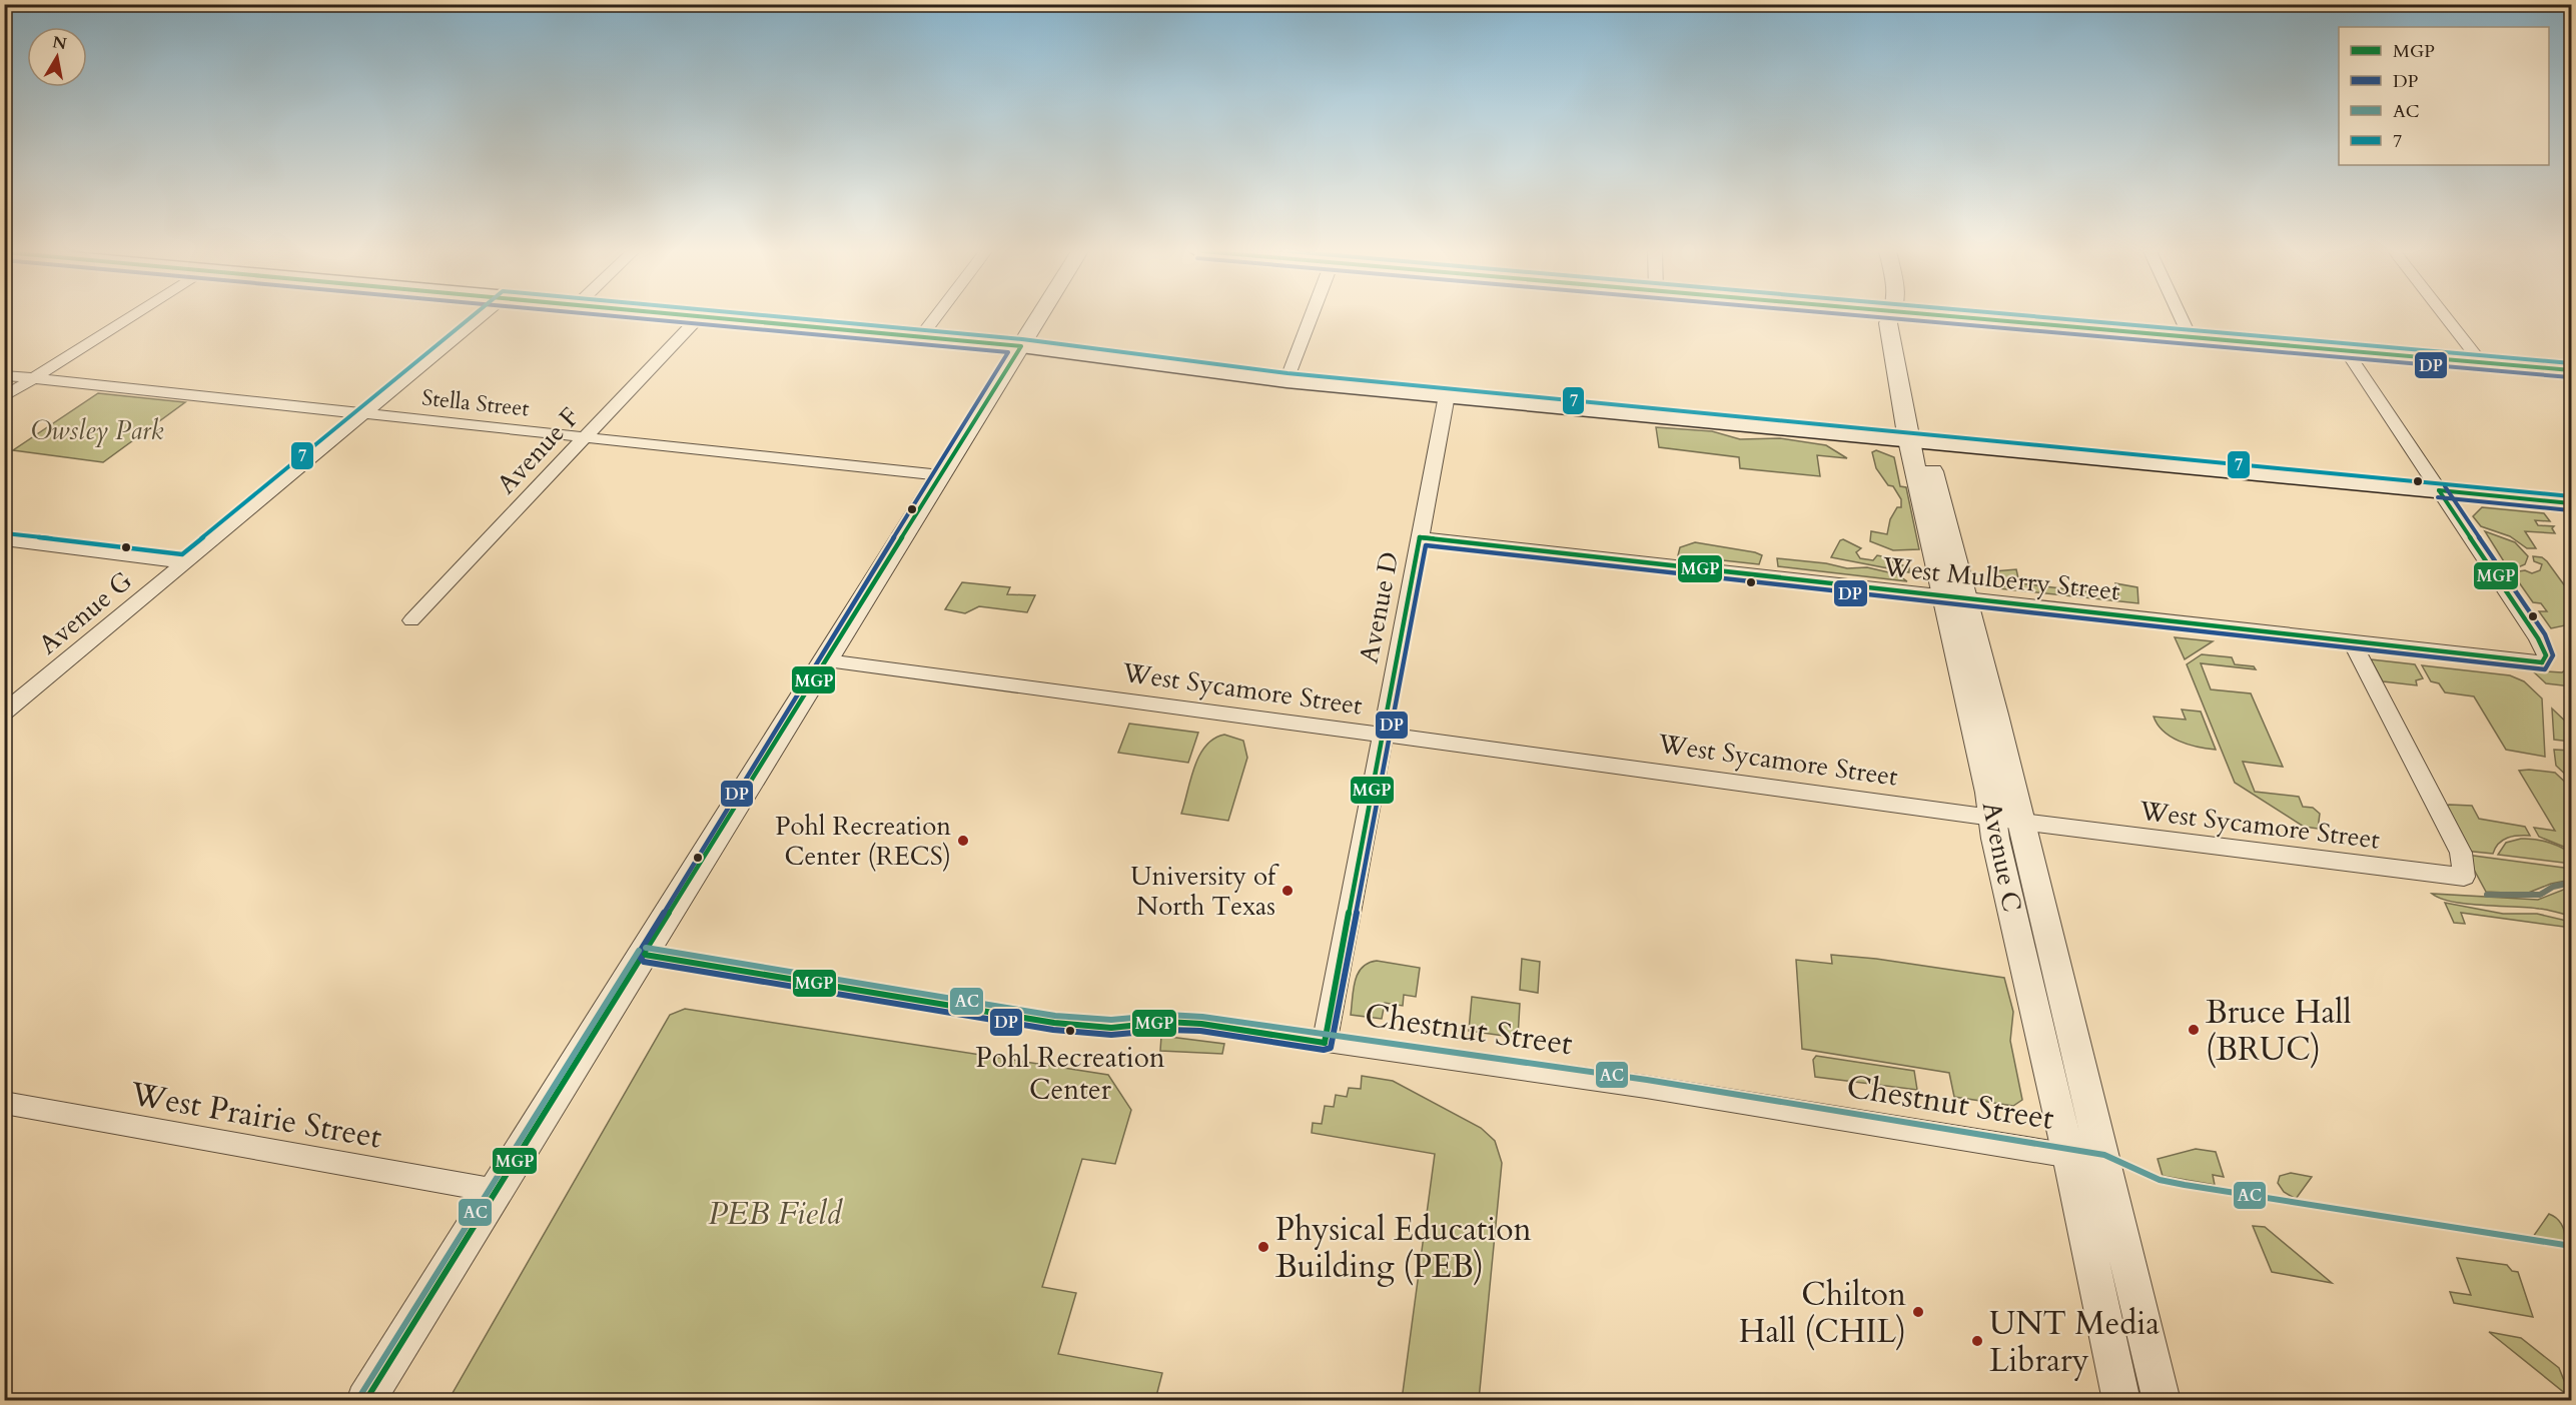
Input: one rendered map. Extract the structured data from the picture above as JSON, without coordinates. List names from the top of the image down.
{
  "streets": {
    "street": [
      "Stella Street",
      "Avenue F",
      "West Mulberry Street",
      "Avenue D",
      "Avenue G",
      "West Sycamore Street",
      "Avenue C",
      "Chestnut Street",
      "West Prairie Street"
    ]
  },
  "crossings": [
    ["Stella Street", "Avenue F"],
    ["Stella Street", "Avenue G"],
    ["West Mulberry Street", "Avenue D"],
    ["West Mulberry Street", "West Sycamore Street"],
    ["Avenue D", "West Sycamore Street"],
    ["Avenue D", "Chestnut Street"],
    ["West Sycamore Street", "Avenue C"],
    ["Avenue C", "Chestnut Street"]
  ],
  "parks": ["Owsley Park", "PEB Field"],
  "places": [
    "Pohl Recreation Center (RECS)",
    "University of North Texas",
    "Bruce Hall (BRUC)",
    "Pohl Recreation Center",
    "Physical Education Building (PEB)",
    "Chilton Hall (CHIL)",
    "UNT Media Library"
  ],
  "lines": [
    "transit line MGP",
    "transit line DP",
    "transit line 7",
    "transit line AC"
  ],
  "legend": [
    "MGP",
    "DP",
    "AC",
    "7"
  ],
  "north": "top"
}
